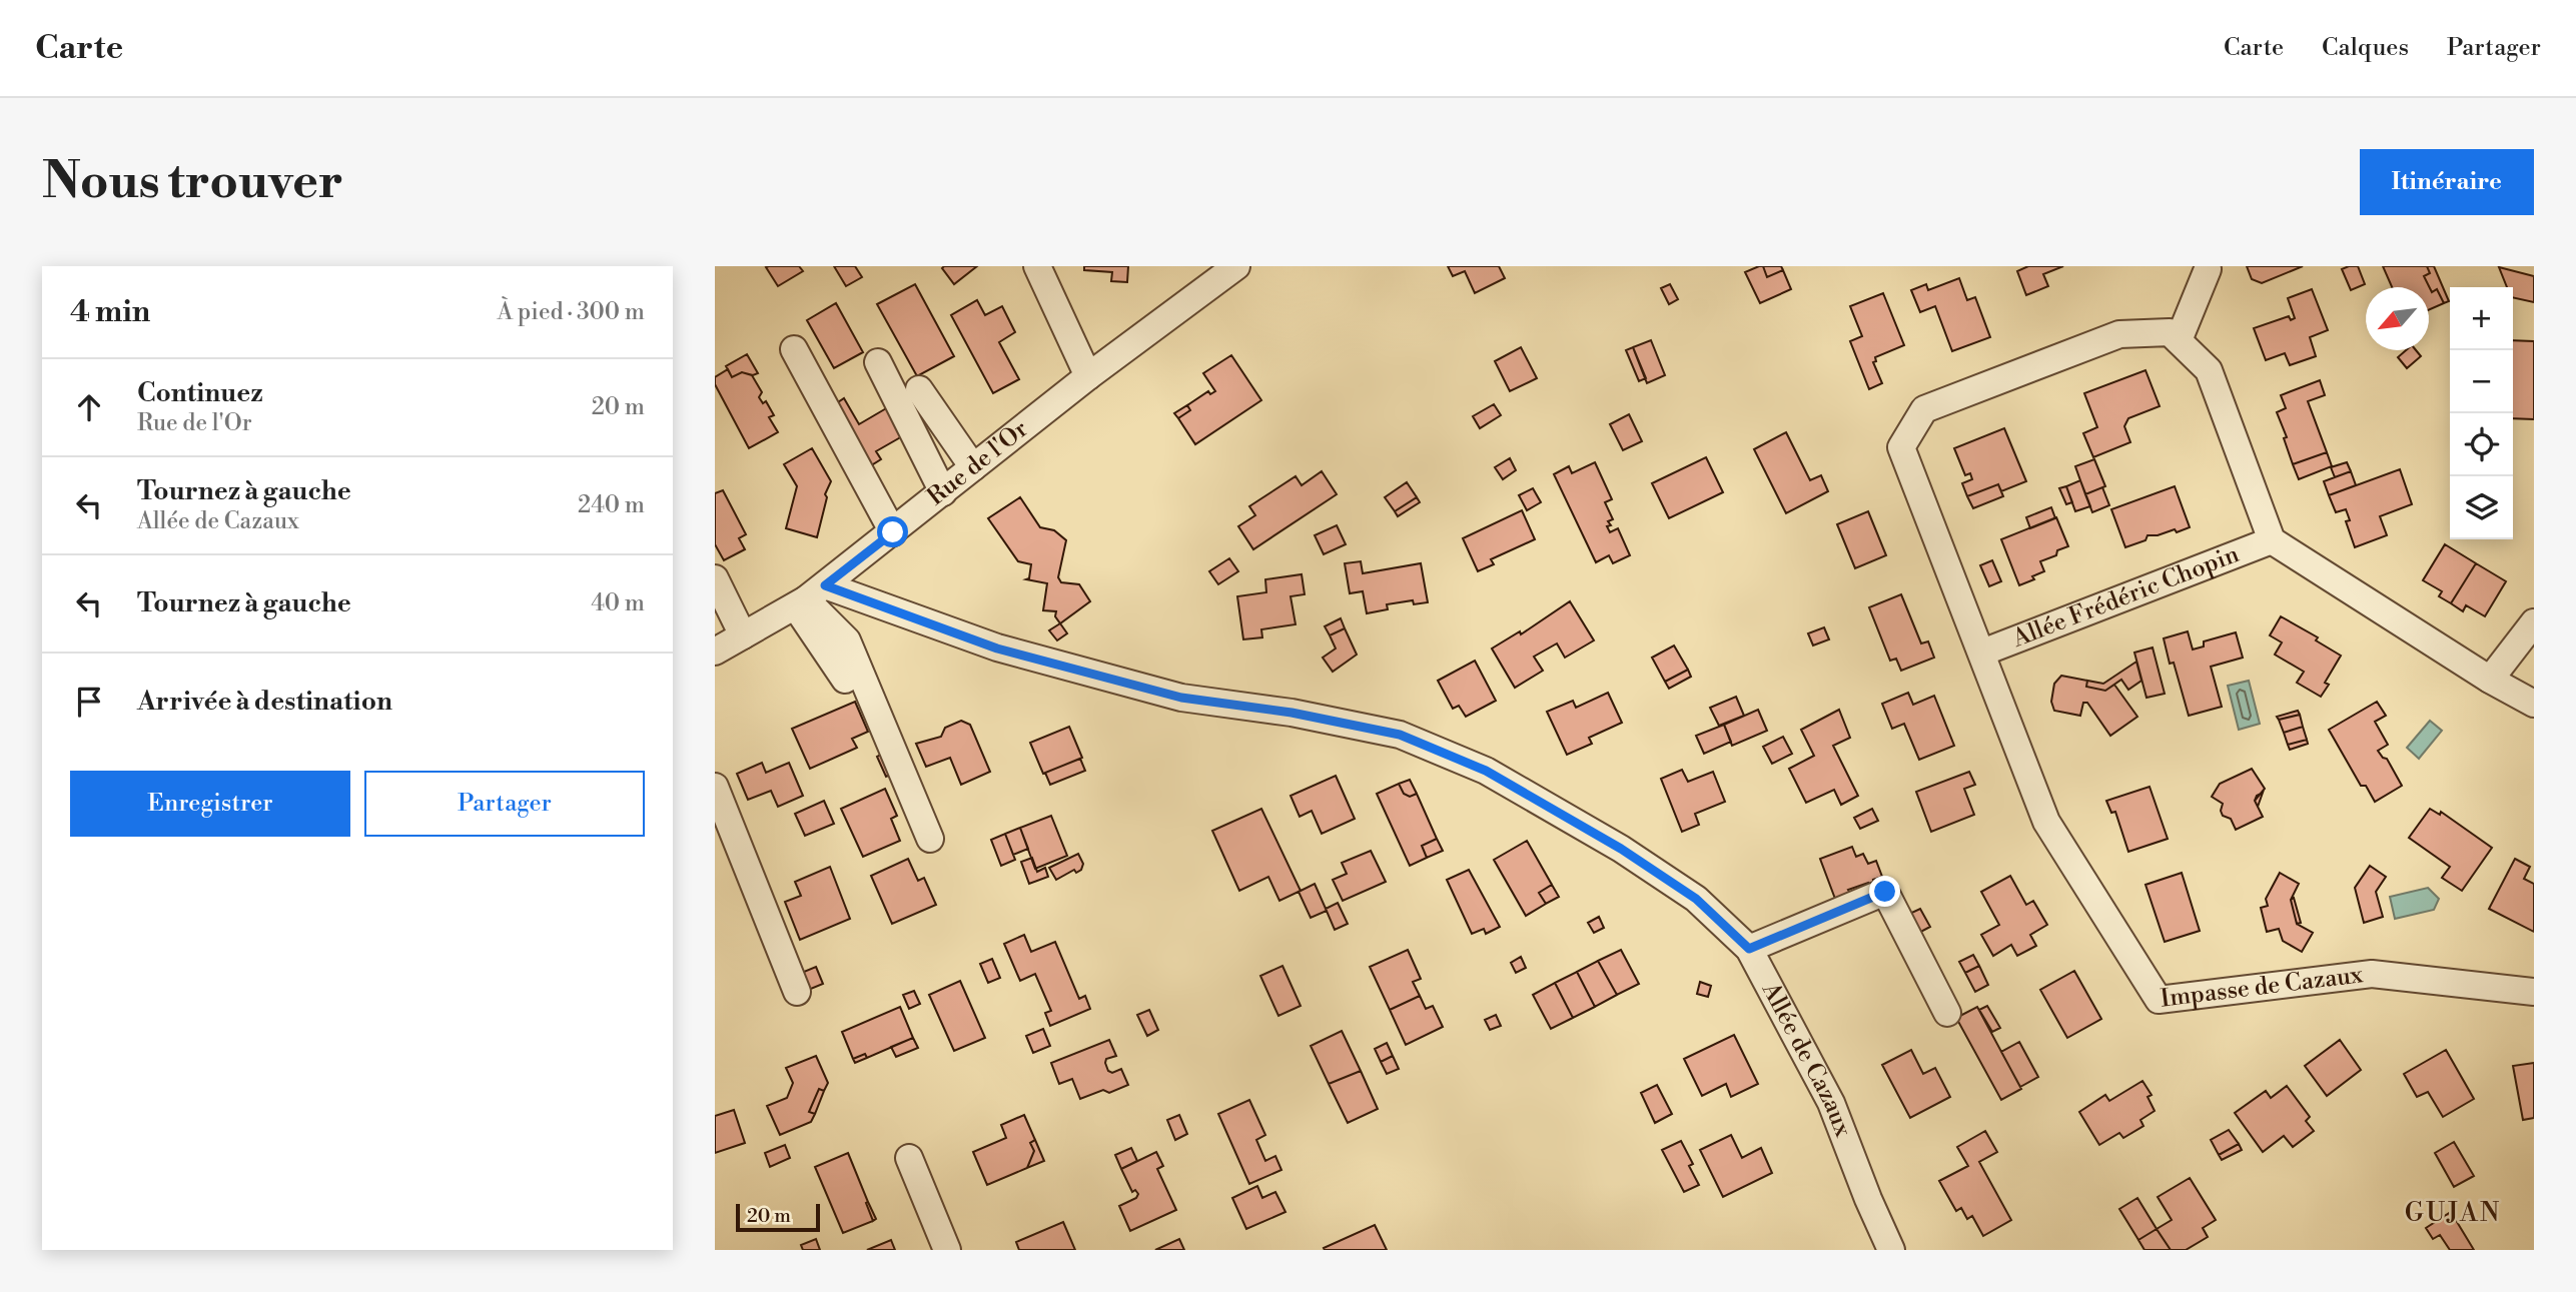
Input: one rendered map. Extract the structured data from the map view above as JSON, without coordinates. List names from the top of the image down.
{
  "streets": {
    "street": [
      "Rue de l'Or",
      "Allée Frédéric Chopin",
      "Impasse de Cazaux",
      "Allée de Cazaux"
    ]
  },
  "crossings": [
    ["Rue de l'Or", "Allée de Cazaux"],
    ["Allée Frédéric Chopin", "Impasse de Cazaux"]
  ],
  "districts": ["GUJAN"],
  "scale_bar": "20 m",
  "north": "bottom left",
  "page": {
    "header": "Carte",
    "nav": ["Carte", "Calques", "Partager"],
    "buttons": [
      "Itinéraire",
      ["Enregistrer", "Partager"]
    ],
    "title": "Nous trouver",
    "heading": ["4 min", "À pied · 300 m"],
    "map_buttons": ["+", "−"],
    "list": [
      ["Continuez", "Rue de l'Or", "20 m"],
      ["Tournez à gauche", "Allée de Cazaux", "240 m"],
      ["Tournez à gauche", "40 m"],
      "Arrivée à destination"
    ],
    "scale": "20 m"
  }
}
